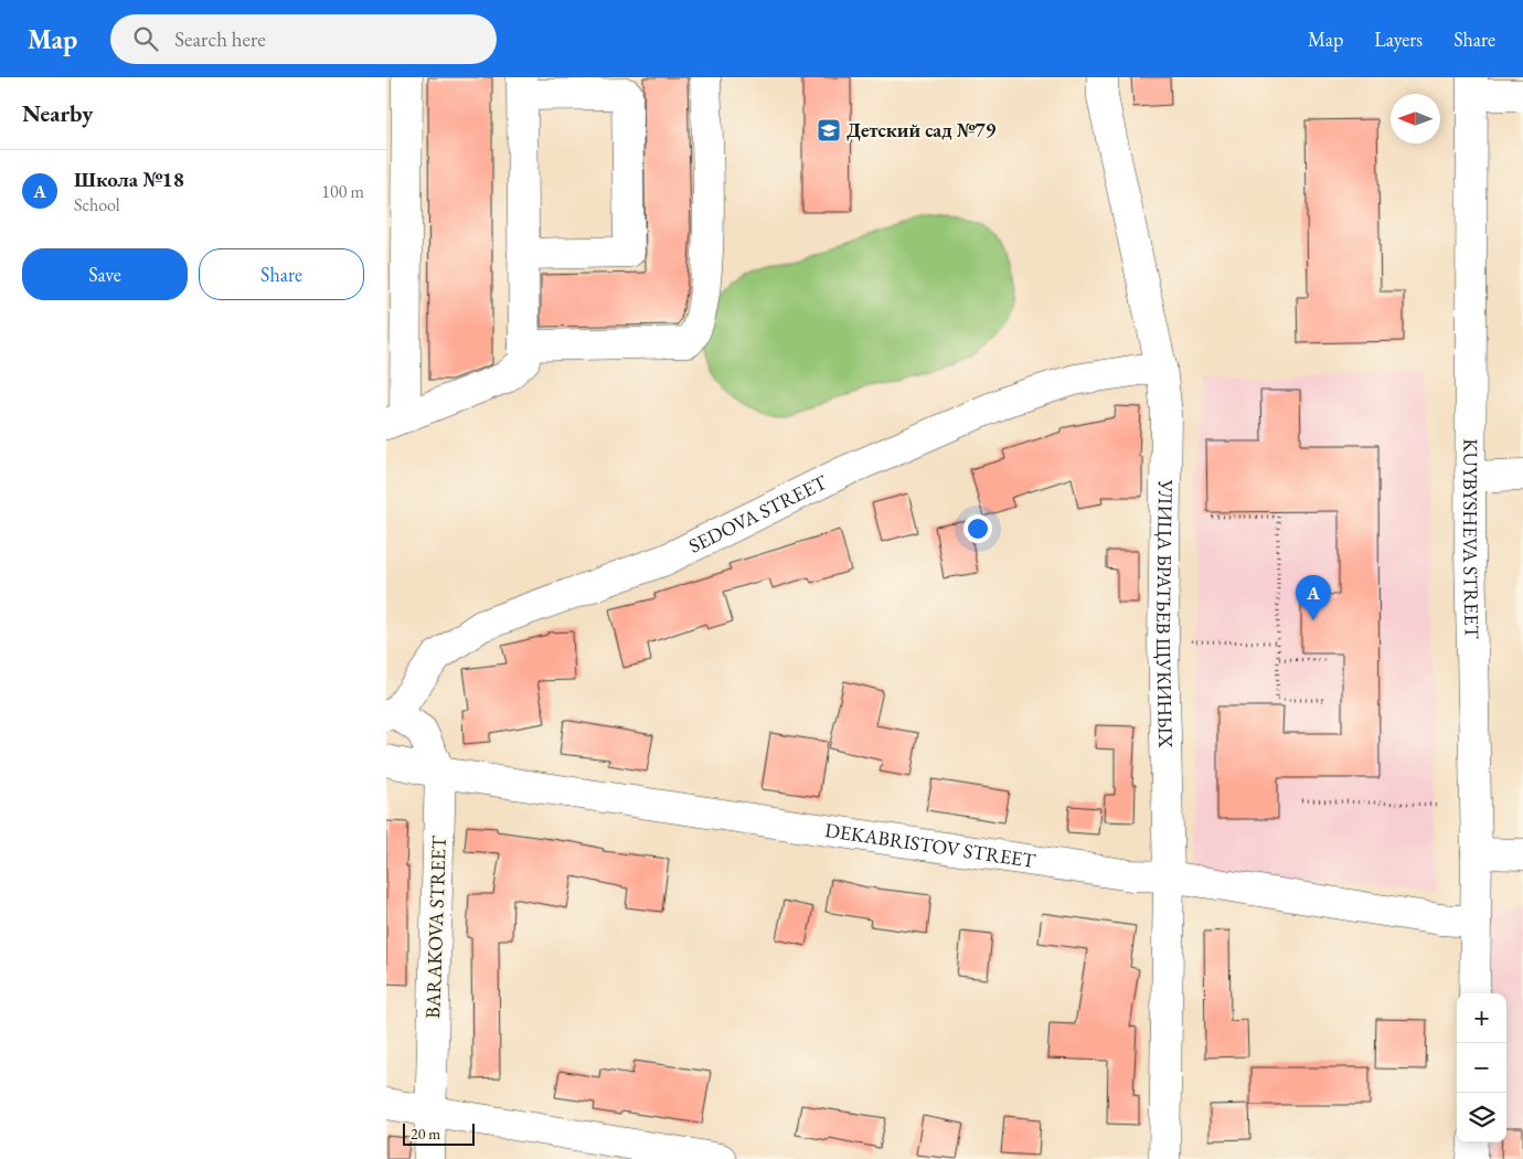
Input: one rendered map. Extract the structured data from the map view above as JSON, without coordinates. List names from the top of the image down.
{
  "streets": {
    "street": [
      "SEDOVA STREET",
      "KUYBYSHEVA STREET",
      "УЛИЦА БРАТЬЕВ ЩУКИНЫХ",
      "DEKABRISTOV STREET",
      "BARAKOVA STREET"
    ]
  },
  "crossings": [
    ["SEDOVA STREET", "УЛИЦА БРАТЬЕВ ЩУКИНЫХ"],
    ["SEDOVA STREET", "BARAKOVA STREET"],
    ["KUYBYSHEVA STREET", "DEKABRISTOV STREET"],
    ["УЛИЦА БРАТЬЕВ ЩУКИНЫХ", "DEKABRISTOV STREET"],
    ["DEKABRISTOV STREET", "BARAKOVA STREET"]
  ],
  "places": {
    "school or university": ["Детский сад №79"]
  },
  "scale_bar": "20 m",
  "north": "left",
  "page": {
    "header": "Map",
    "search": "Search here",
    "nav": ["Map", "Layers", "Share"],
    "heading": "Nearby",
    "list": [
      {
        "mark": "A",
        "name": "Школа №18",
        "note": "School",
        "value": "100 m"
      }
    ],
    "buttons": ["Save", "Share"],
    "pins": "A",
    "map_buttons": ["+", "−"],
    "scale": "20 m"
  }
}
